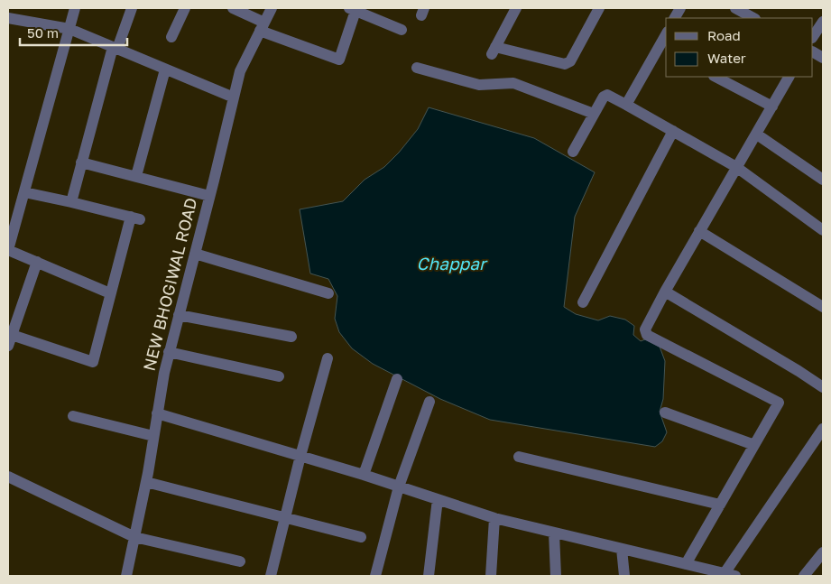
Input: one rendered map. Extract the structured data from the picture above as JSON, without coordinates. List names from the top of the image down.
{
  "streets": {
    "street": ["NEW BHOGIWAL ROAD"]
  },
  "water": ["Chappar"],
  "legend": ["Road", "Water"],
  "scale_bar": "50 m"
}
